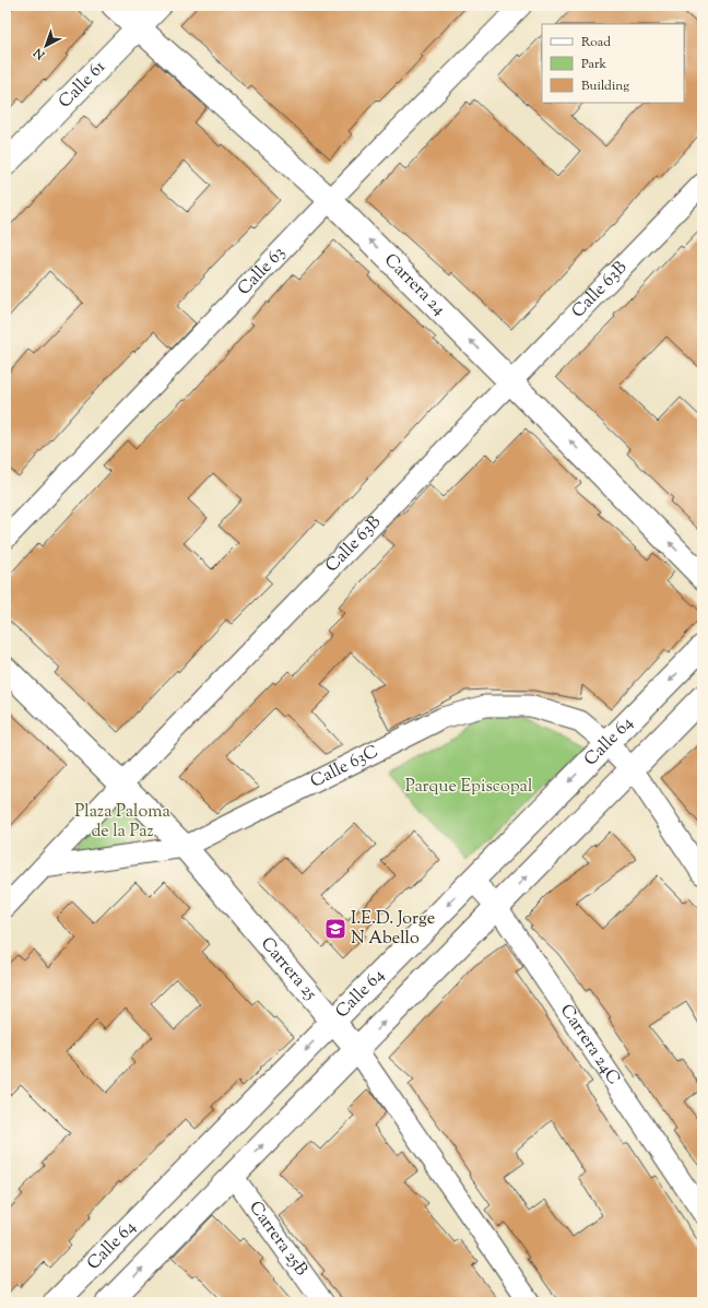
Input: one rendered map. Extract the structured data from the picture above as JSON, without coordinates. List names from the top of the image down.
{
  "streets": {
    "street": [
      "Calle 61",
      "Calle 63",
      "Carrera 24",
      "Calle 63B",
      "Calle 64",
      "Calle 63C",
      "Carrera 25",
      "Carrera 24C",
      "Carrera 25B"
    ]
  },
  "crossings": [
    ["Calle 61", "Carrera 24"],
    ["Calle 63", "Carrera 24"],
    ["Carrera 24", "Calle 63B"],
    ["Calle 63B", "Calle 63C"],
    ["Calle 63B", "Carrera 25"],
    ["Calle 64", "Calle 63C"],
    ["Calle 64", "Carrera 25"],
    ["Calle 64", "Carrera 24C"],
    ["Calle 64", "Carrera 25B"],
    ["Calle 63C", "Carrera 25"]
  ],
  "one_way": ["Carrera 24"],
  "parks": ["Parque Episcopal", "Plaza Paloma de la Paz"],
  "places": {
    "school or university": ["I.E.D. Jorge N Abello"]
  },
  "legend": ["Road", "Park", "Building"],
  "north": "bottom left"
}
